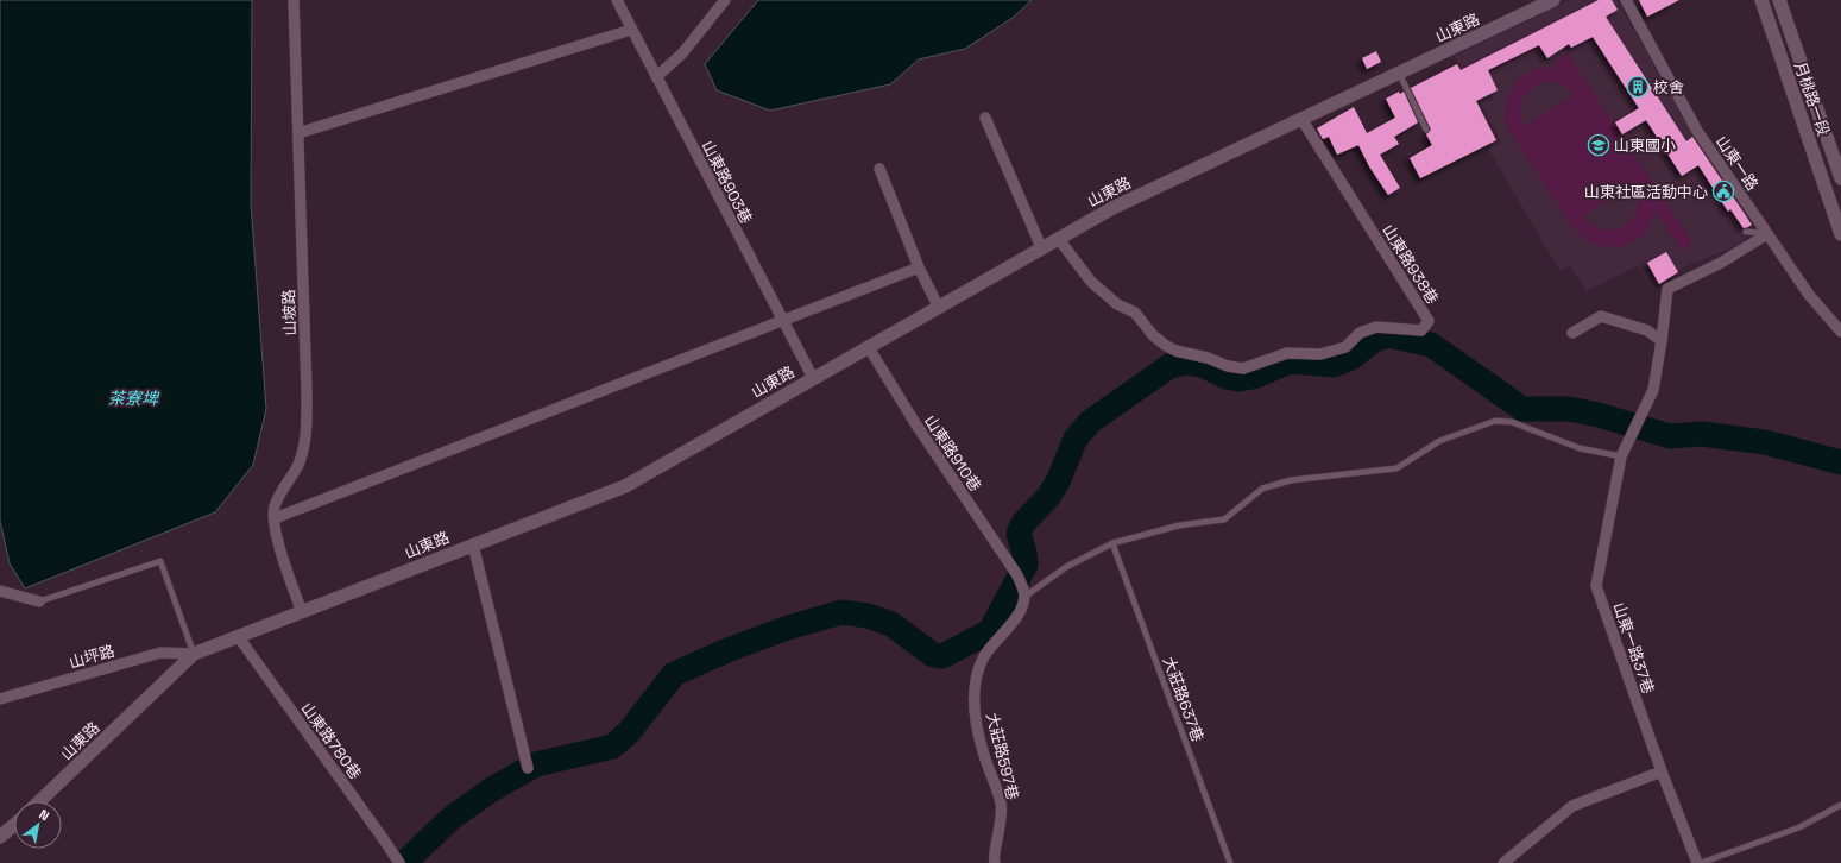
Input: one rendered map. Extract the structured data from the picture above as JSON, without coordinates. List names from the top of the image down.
{
  "streets": {
    "street": [
      "山東路",
      "月桃路一段",
      "山東一路",
      "山東路903巷",
      "山東路938巷",
      "山坡路",
      "山東路910巷",
      "山東一路37巷",
      "山坪路",
      "山東路780巷",
      "大莊路597巷"
    ],
    "lane": ["大莊路637巷"]
  },
  "crossings": [
    ["山東路", "山東路903巷"],
    ["山東路", "山東路938巷"],
    ["山東路", "山坡路"],
    ["山東路", "山東路910巷"],
    ["山東路", "山坪路"],
    ["山東路", "山東路780巷"],
    ["山東路910巷", "大莊路597巷"]
  ],
  "water": ["茶寮埤"],
  "places": {
    "building": ["校舍"],
    "school or university": ["山東國小"],
    "public building": ["山東社區活動中心"]
  },
  "north": "top right"
}
